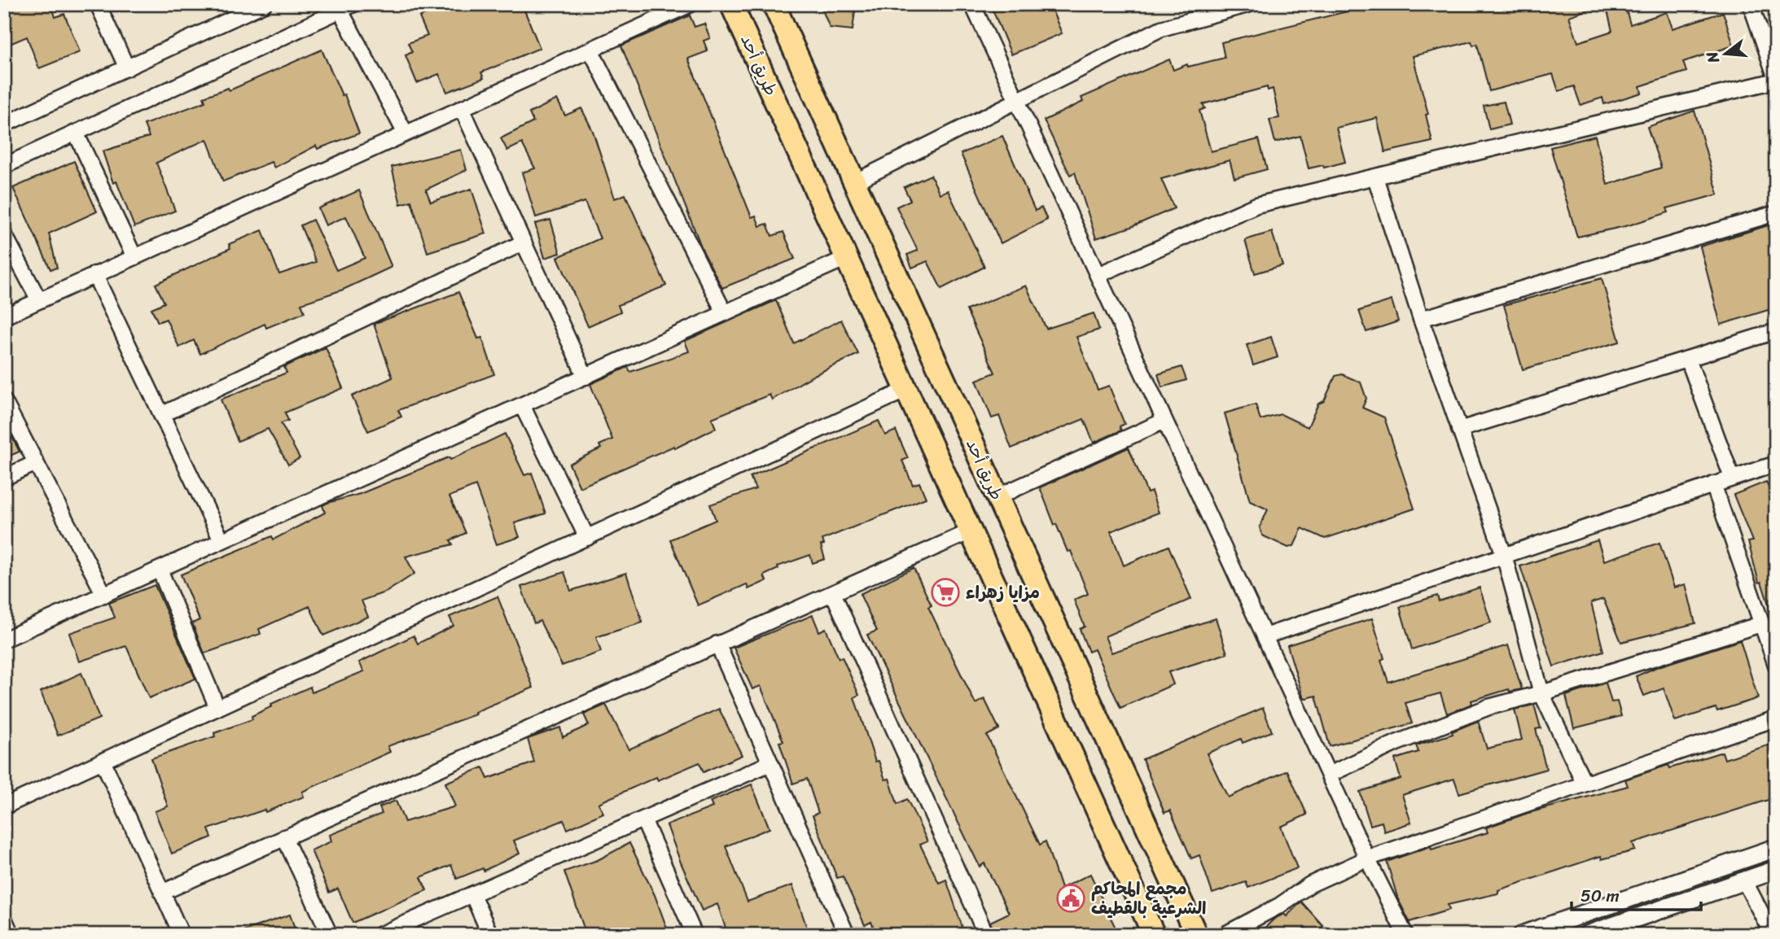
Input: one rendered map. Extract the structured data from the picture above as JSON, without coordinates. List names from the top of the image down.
{
  "streets": {
    "main road": ["طريق أحد"]
  },
  "places": {
    "supermarket": ["مزايا زهراء"],
    "public building": ["مجمع المحاكم الشرعية بالقطيف"]
  },
  "scale_bar": "50 m",
  "north": "left"
}
